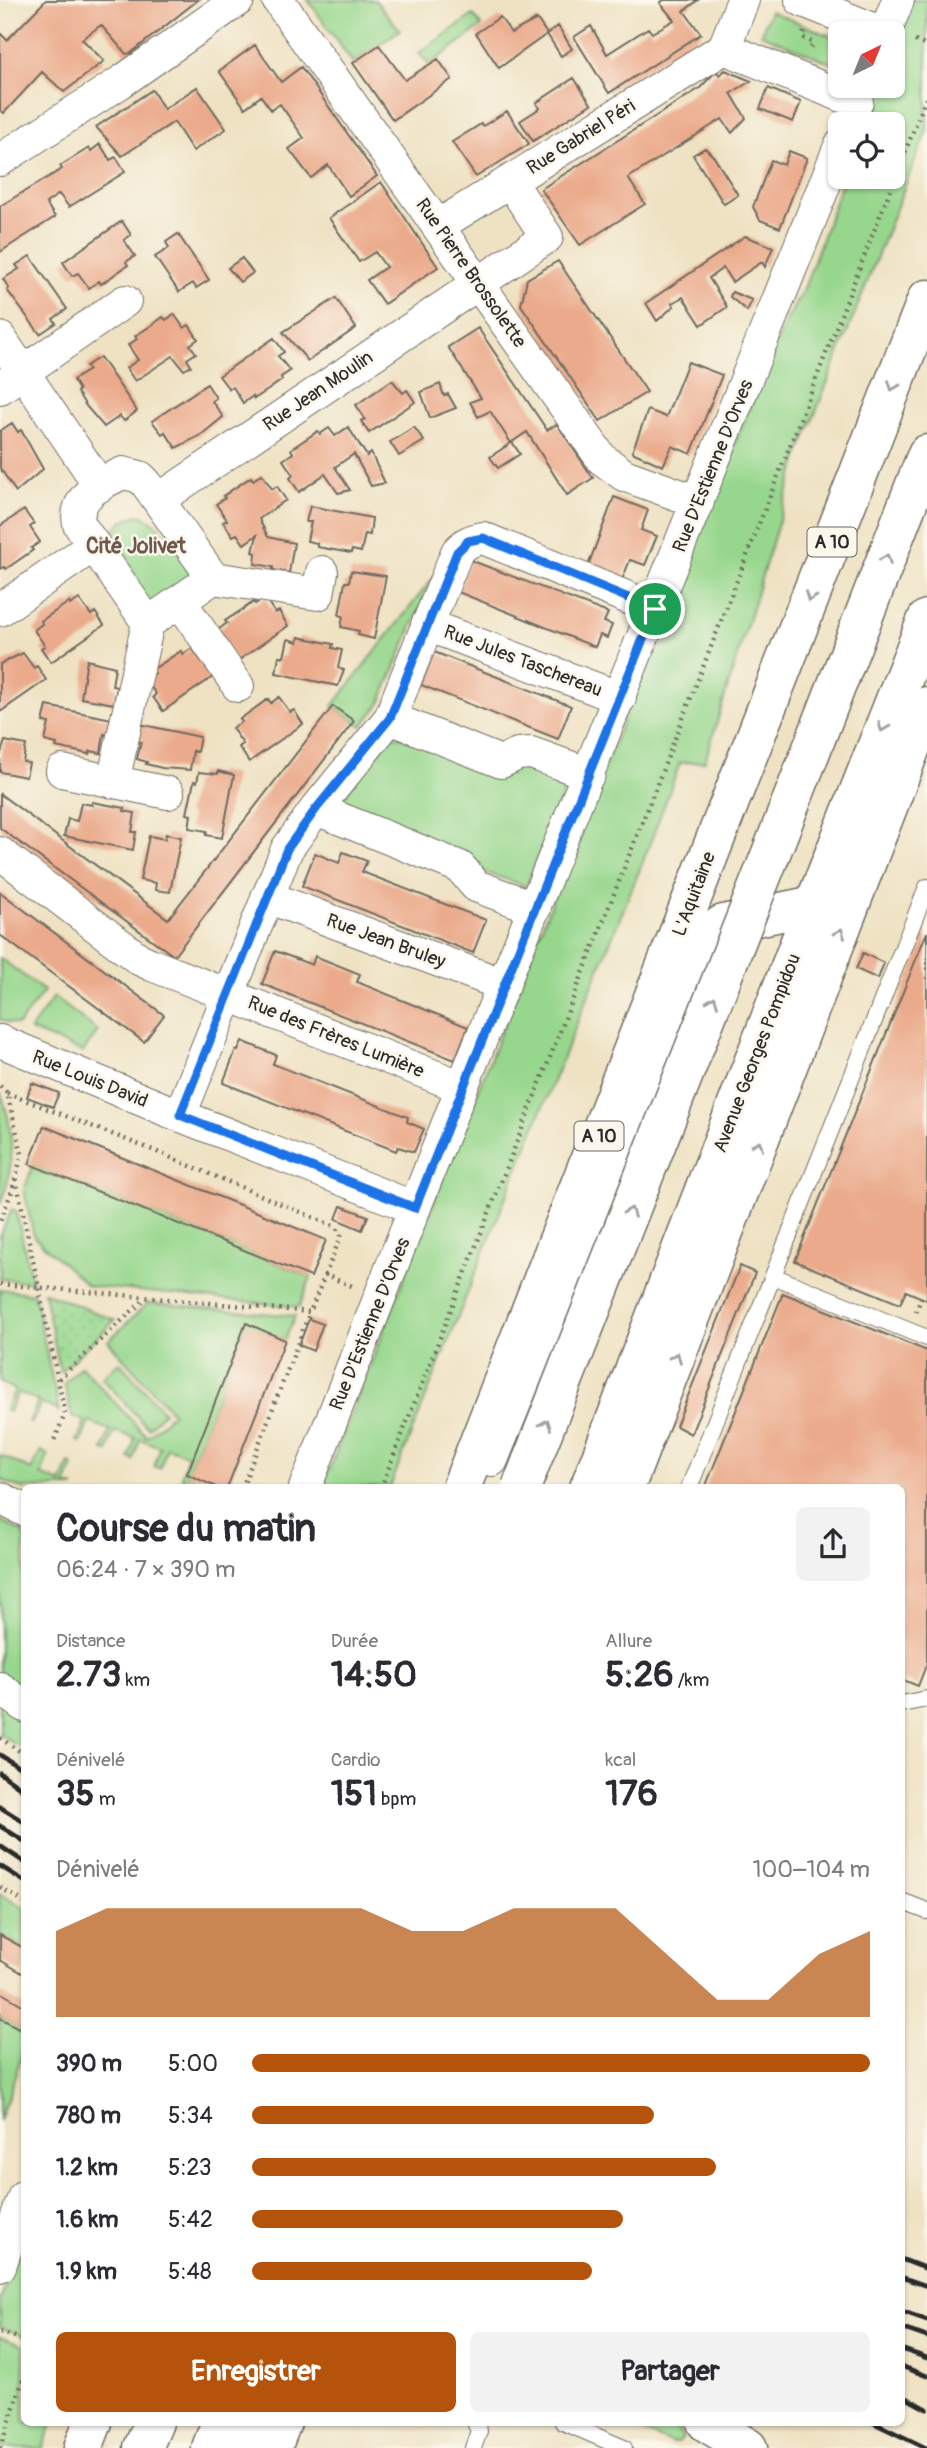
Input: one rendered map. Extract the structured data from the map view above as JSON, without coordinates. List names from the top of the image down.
{
  "streets": {
    "main road": ["A 10", "L'Aquitaine", "Avenue Georges Pompidou"],
    "street": [
      "Rue Gabriel Péri",
      "Rue Pierre Brossolette",
      "Rue Jean Moulin",
      "Rue D'Estienne D'Orves",
      "Rue Jules Taschereau",
      "Rue Jean Bruley",
      "Rue des Frères Lumière",
      "Rue Louis David"
    ]
  },
  "crossings": [
    ["Rue Gabriel Péri", "Rue Pierre Brossolette"],
    ["Rue Gabriel Péri", "Rue Jean Moulin"],
    ["Rue Pierre Brossolette", "Rue Jean Moulin"],
    ["Rue Pierre Brossolette", "Rue D'Estienne D'Orves"],
    ["Rue D'Estienne D'Orves", "Rue Jules Taschereau"],
    ["Rue D'Estienne D'Orves", "Rue Jean Bruley"],
    ["Rue D'Estienne D'Orves", "Rue des Frères Lumière"],
    ["Rue D'Estienne D'Orves", "Rue Louis David"]
  ],
  "districts": ["Cité Jolivet"],
  "north": "top right",
  "page": {
    "heading": ["Course du matin", "06:24 · 7 × 390 m"],
    "stats": [
      ["Distance", "2.73 km"],
      ["Durée", "14:50"],
      ["Allure", "5:26 /km"],
      ["Dénivelé", "35 m"],
      ["Cardio", "151 bpm"],
      ["kcal", "176"]
    ],
    "chart": ["Dénivelé", "100–104 m"],
    "list": [
      {
        "name": "390 m",
        "note": "5:00"
      },
      {
        "name": "780 m",
        "note": "5:34"
      },
      {
        "name": "1.2 km",
        "note": "5:23"
      },
      {
        "name": "1.6 km",
        "note": "5:42"
      },
      {
        "name": "1.9 km",
        "note": "5:48"
      }
    ],
    "buttons": ["Enregistrer", "Partager"]
  }
}
